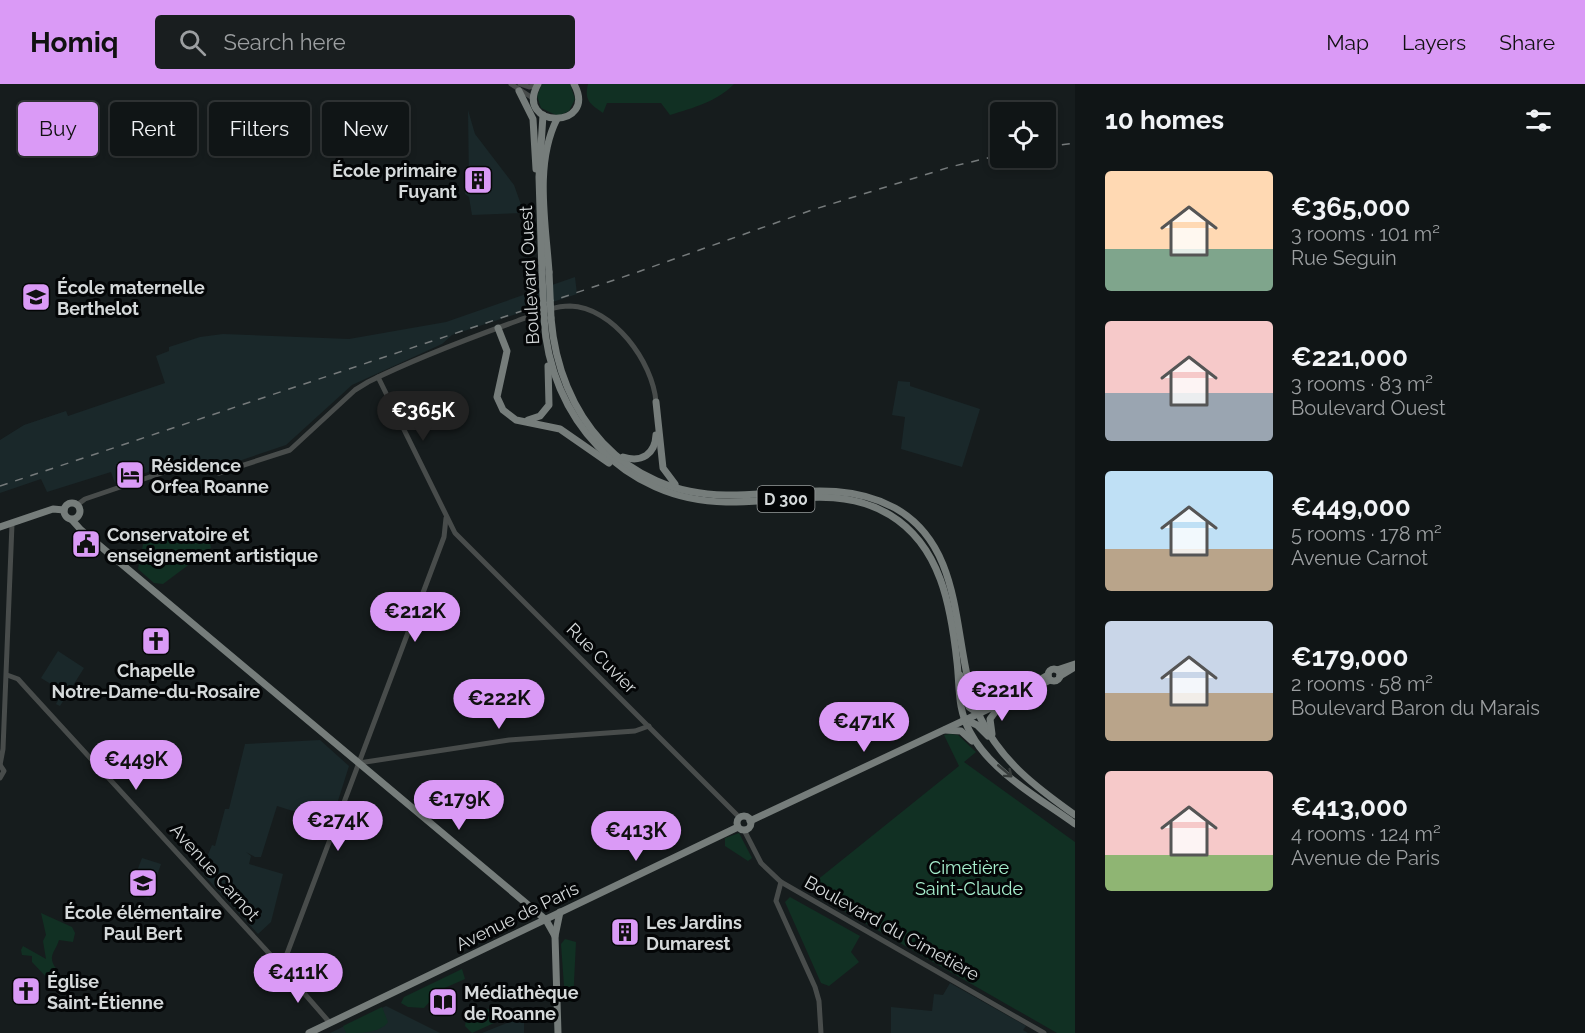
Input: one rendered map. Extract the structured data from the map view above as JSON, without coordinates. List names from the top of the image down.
{
  "streets": {
    "main road": ["Boulevard Ouest", "D 300", "Avenue de Paris"],
    "street": ["Rue Cuvier", "Avenue Carnot", "Boulevard du Cimetière"]
  },
  "crossings": [
    ["Rue Cuvier", "Avenue de Paris"],
    ["Rue Cuvier", "Boulevard du Cimetière"],
    ["Avenue de Paris", "Boulevard du Cimetière"]
  ],
  "parks": ["Cimetière Saint-Claude"],
  "places": {
    "building": ["École primaire Fuyant", "Les Jardins Dumarest"],
    "school or university": ["École maternelle Berthelot", "École élémentaire Paul Bert"],
    "hotel": ["Résidence Orfea Roanne"],
    "public building": ["Conservatoire et enseignement artistique"],
    "church": ["Chapelle Notre-Dame-du-Rosaire", "Église Saint-Étienne"],
    "library": ["Médiathèque de Roanne"]
  },
  "page": {
    "header": "Homiq",
    "search": "Search here",
    "nav": ["Map", "Layers", "Share"],
    "heading": "10 homes",
    "chip": [
      "Buy",
      "Rent",
      "Filters",
      "New"
    ],
    "list": [
      {
        "name": "€365,000",
        "note": "3 rooms · 101 m² · Rue Seguin"
      },
      {
        "name": "€221,000",
        "note": "3 rooms · 83 m² · Boulevard Ouest"
      },
      {
        "name": "€449,000",
        "note": "5 rooms · 178 m² · Avenue Carnot"
      },
      {
        "name": "€179,000",
        "note": "2 rooms · 58 m² · Boulevard Baron du Marais"
      },
      {
        "name": "€413,000",
        "note": "4 rooms · 124 m² · Avenue de Paris"
      }
    ],
    "price": [
      "€365K",
      "€212K",
      "€221K",
      "€222K",
      "€471K",
      "€449K",
      "€179K",
      "€274K",
      "€413K",
      "€411K"
    ]
  }
}
